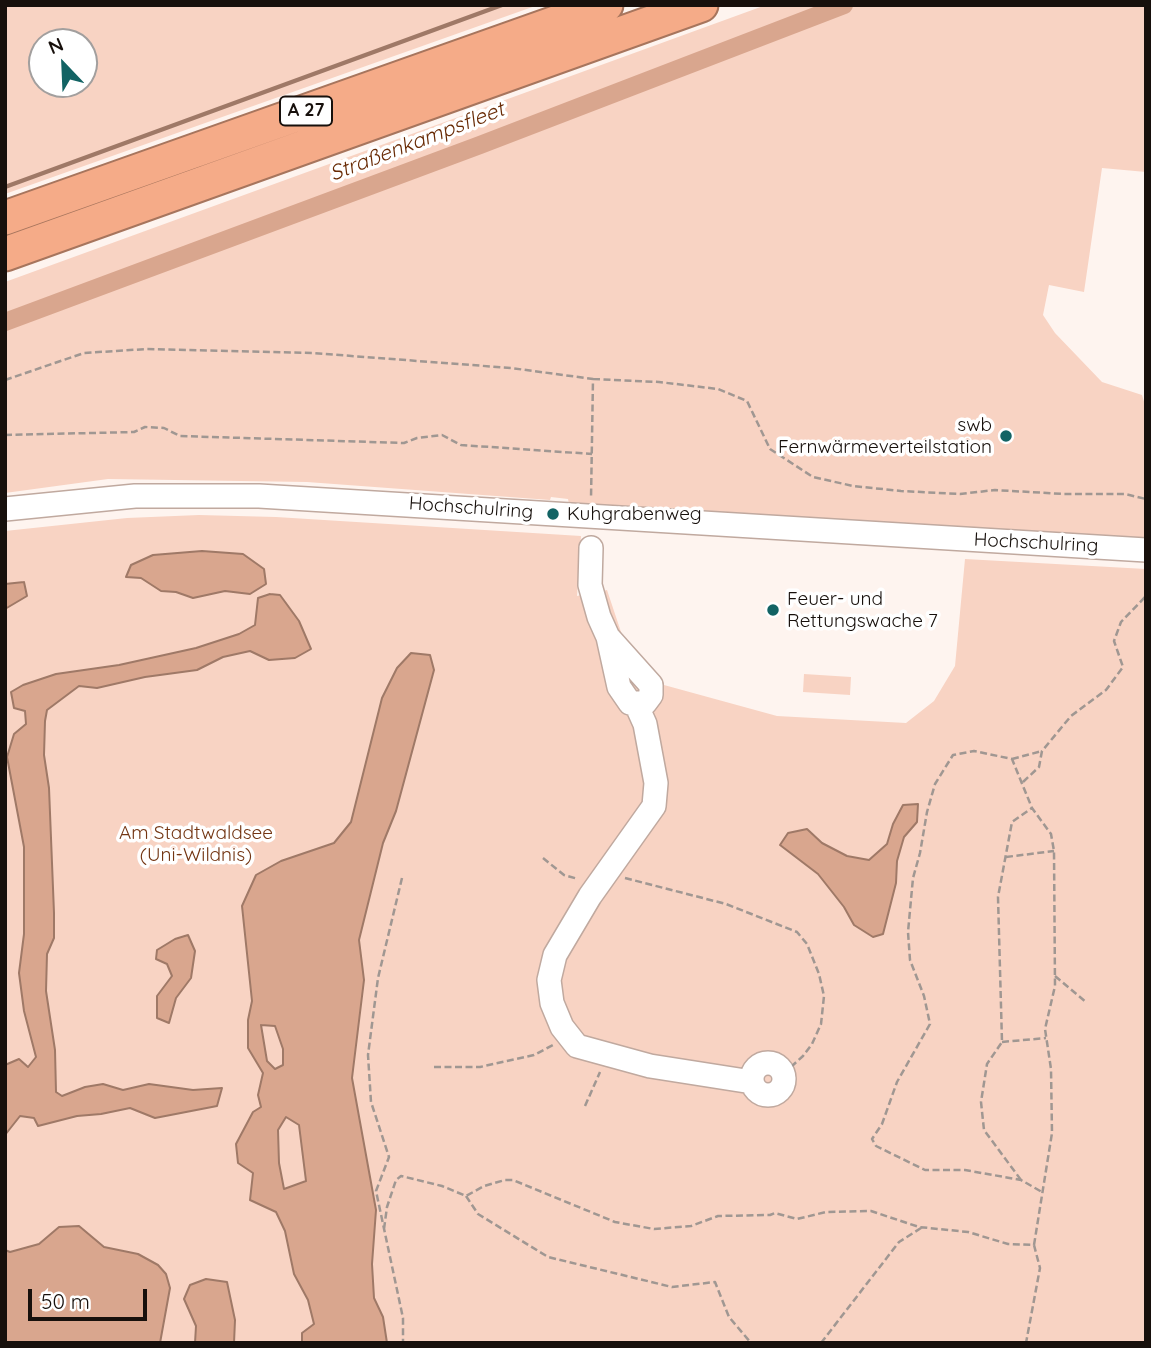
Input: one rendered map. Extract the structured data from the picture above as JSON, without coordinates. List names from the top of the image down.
{
  "streets": {
    "highway": ["A 27"],
    "street": ["Hochschulring"]
  },
  "water": ["Straßenkampsfleet"],
  "parks": ["Am Stadtwaldsee (Uni-Wildnis)"],
  "places": ["swb Fernwärmeverteilstation", "Kuhgrabenweg", "Feuer- und Rettungswache 7"],
  "scale_bar": "50 m",
  "north": "top left"
}
